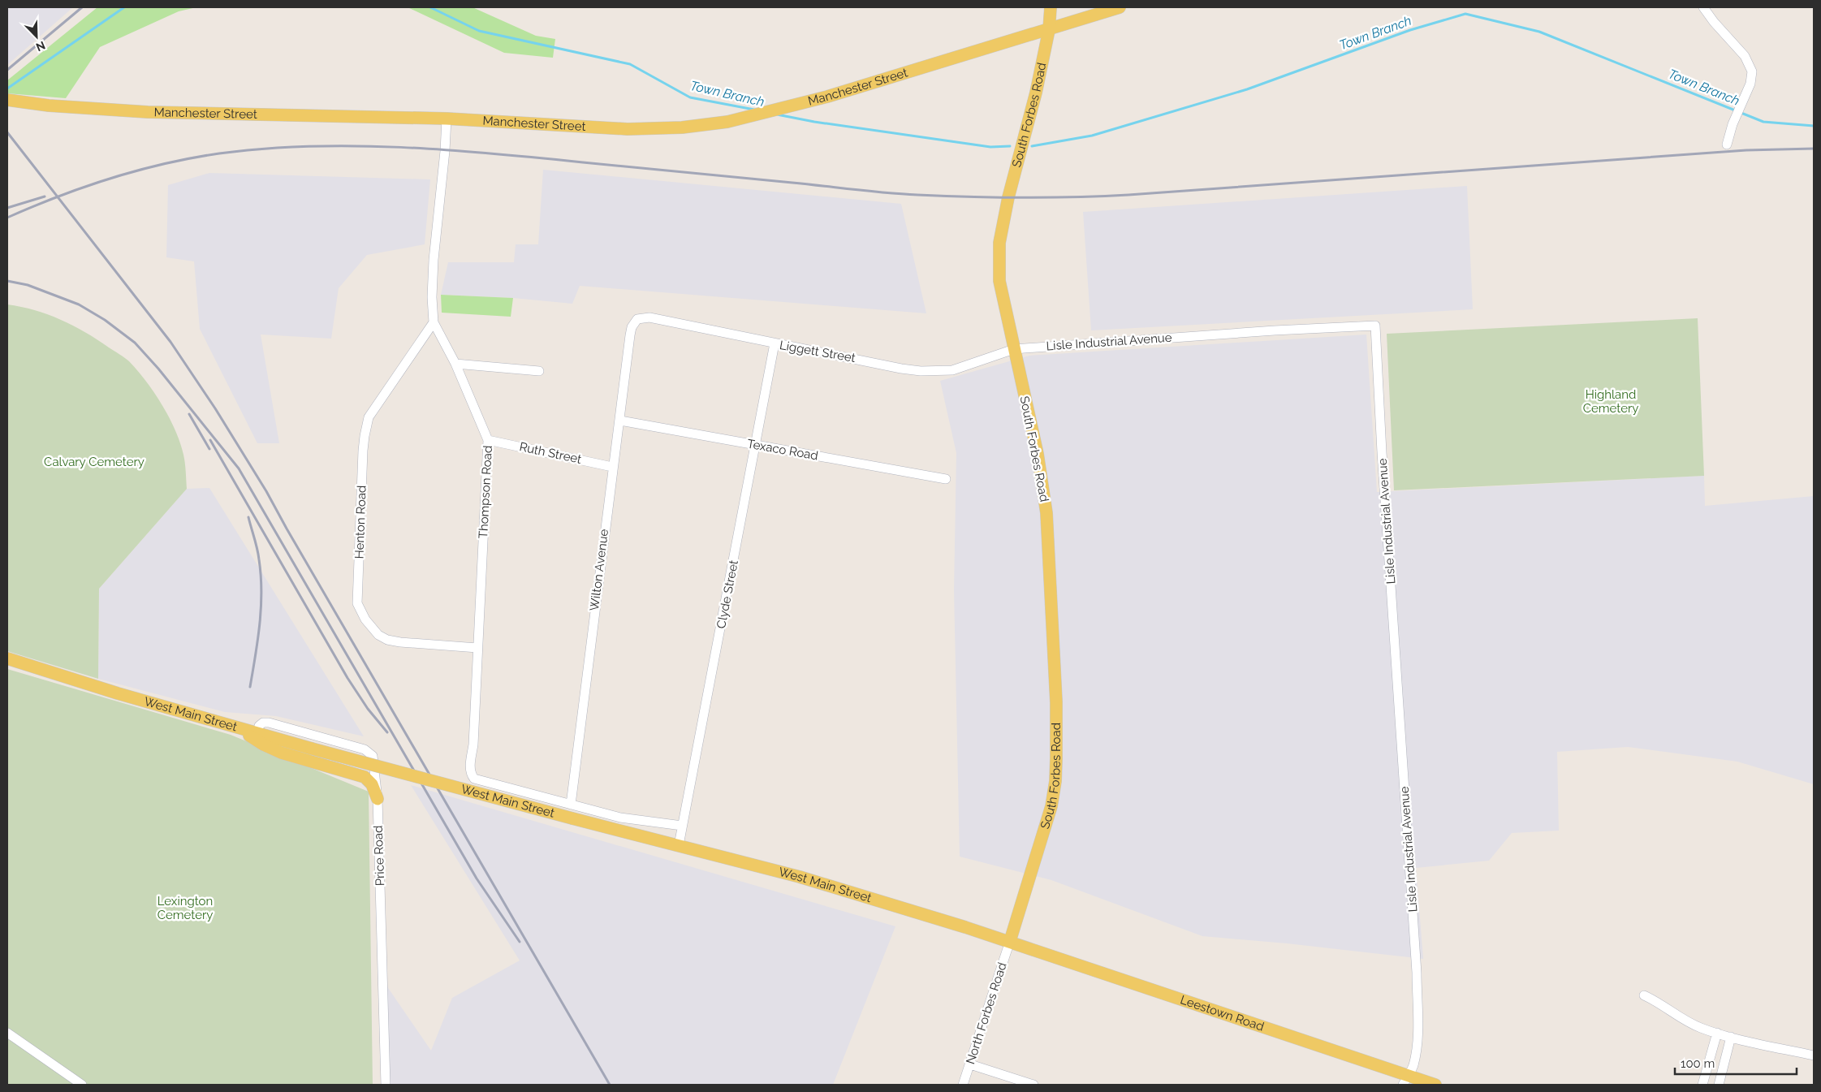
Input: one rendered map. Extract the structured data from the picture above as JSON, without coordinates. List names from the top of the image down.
{
  "streets": {
    "main road": [
      "Manchester Street",
      "South Forbes Road",
      "West Main Street",
      "Leestown Road"
    ],
    "street": [
      "Lisle Industrial Avenue",
      "Liggett Street",
      "Texaco Road",
      "Ruth Street",
      "Thompson Road",
      "Henton Road",
      "Wilton Avenue",
      "Clyde Street",
      "Price Road",
      "North Forbes Road"
    ]
  },
  "crossings": [
    ["Manchester Street", "South Forbes Road"],
    ["Manchester Street", "Thompson Road"],
    ["South Forbes Road", "Lisle Industrial Avenue"],
    ["South Forbes Road", "Liggett Street"],
    ["South Forbes Road", "West Main Street"],
    ["South Forbes Road", "North Forbes Road"],
    ["South Forbes Road", "Leestown Road"],
    ["Lisle Industrial Avenue", "Liggett Street"],
    ["Lisle Industrial Avenue", "Leestown Road"],
    ["Liggett Street", "Wilton Avenue"],
    ["Liggett Street", "Clyde Street"],
    ["Texaco Road", "Wilton Avenue"],
    ["Texaco Road", "Clyde Street"],
    ["Ruth Street", "Thompson Road"],
    ["Ruth Street", "Wilton Avenue"],
    ["Thompson Road", "Henton Road"],
    ["Thompson Road", "Wilton Avenue"],
    ["Clyde Street", "West Main Street"],
    ["West Main Street", "Price Road"],
    ["West Main Street", "North Forbes Road"],
    ["West Main Street", "Leestown Road"],
    ["North Forbes Road", "Leestown Road"]
  ],
  "water": ["Town Branch"],
  "parks": ["Highland Cemetery", "Calvary Cemetery", "Lexington Cemetery"],
  "scale_bar": "100 m",
  "north": "bottom right"
}
